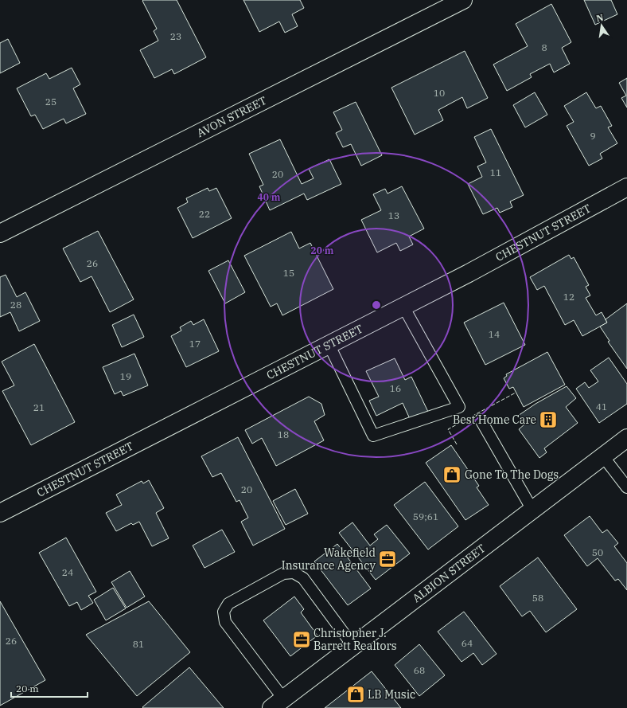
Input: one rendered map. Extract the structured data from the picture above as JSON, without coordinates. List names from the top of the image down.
{
  "streets": {
    "street": ["AVON STREET", "CHESTNUT STREET", "ALBION STREET"]
  },
  "places": {
    "building": ["Best Home Care"],
    "shop": ["Gone To The Dogs", "LB Music"],
    "office": ["Wakefield Insurance Agency", "Christopher J. Barrett Realtors"]
  },
  "house_numbers": [
    "23",
    "8",
    "10",
    "25",
    "9",
    "11",
    "20",
    "22",
    "13",
    "26",
    "15",
    "12",
    "28",
    "14",
    "17",
    "19",
    "16",
    "41",
    "21",
    "18",
    "20",
    "59;61",
    "50",
    "24",
    "58",
    "26",
    "64",
    "81",
    "68"
  ],
  "scale_bar": "20 m",
  "north": "top",
  "rings": ["40 m", "20 m"]
}
